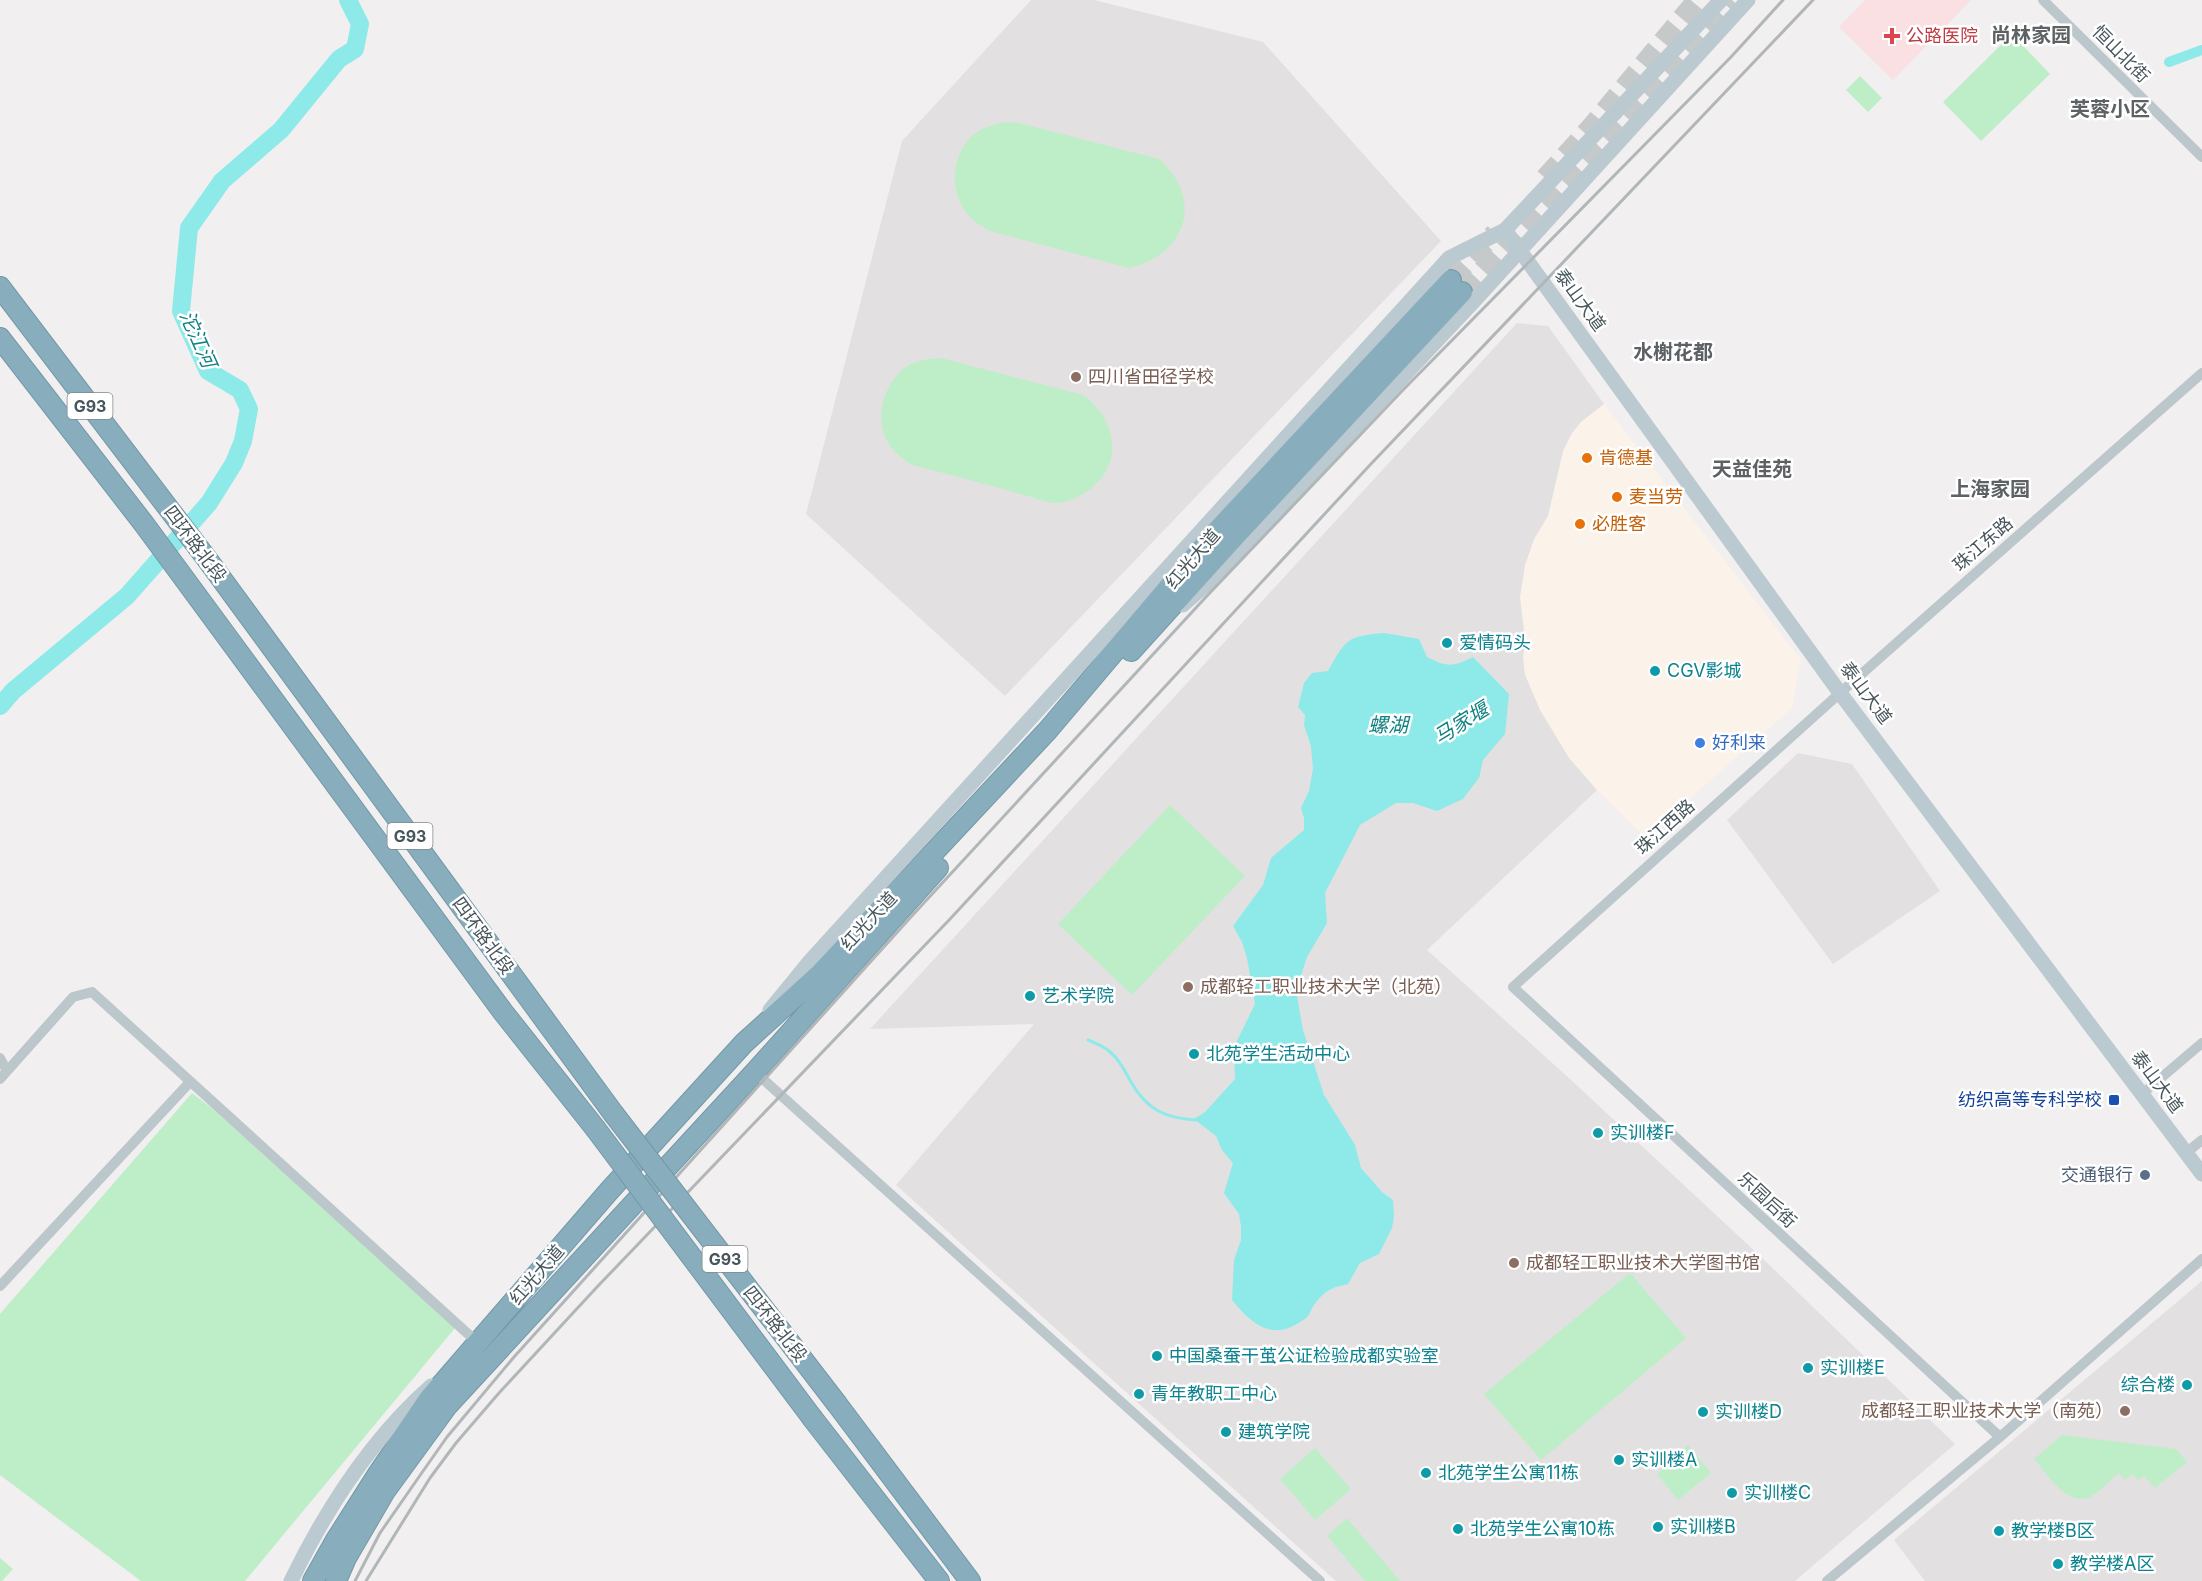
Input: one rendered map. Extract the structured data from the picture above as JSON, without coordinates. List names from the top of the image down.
{
  "streets": {
    "highway": ["G93", "四环路北段", "红光大道"],
    "main road": ["泰山大道"],
    "street": [
      "恒山北街",
      "珠江东路",
      "珠江西路",
      "乐园后街"
    ]
  },
  "crossings": [
    ["泰山大道", "珠江东路"],
    ["泰山大道", "珠江西路"],
    ["珠江东路", "珠江西路"],
    ["珠江西路", "乐园后街"]
  ],
  "districts": [
    "尚林家园",
    "芙蓉小区",
    "水榭花都",
    "天益佳苑",
    "上海家园"
  ],
  "water": ["沱江河", "马家堰", "螺湖"],
  "places": {
    "health": ["公路医院"],
    "other": [
      "四川省田径学校",
      "肯德基",
      "麦当劳",
      "必胜客",
      "爱情码头",
      "CGV影城",
      "好利来",
      "成都轻工职业技术大学（北苑）",
      "艺术学院",
      "北苑学生活动中心",
      "实训楼F",
      "交通银行",
      "成都轻工职业技术大学图书馆",
      "中国桑蚕干茧公证检验成都实验室",
      "实训楼E",
      "综合楼",
      "青年教职工中心",
      "成都轻工职业技术大学（南苑）",
      "实训楼D",
      "建筑学院",
      "实训楼A",
      "北苑学生公寓11栋",
      "实训楼C",
      "实训楼B",
      "北苑学生公寓10栋",
      "教学楼B区",
      "教学楼A区"
    ],
    "transit": ["纺织高等专科学校"]
  }
}
